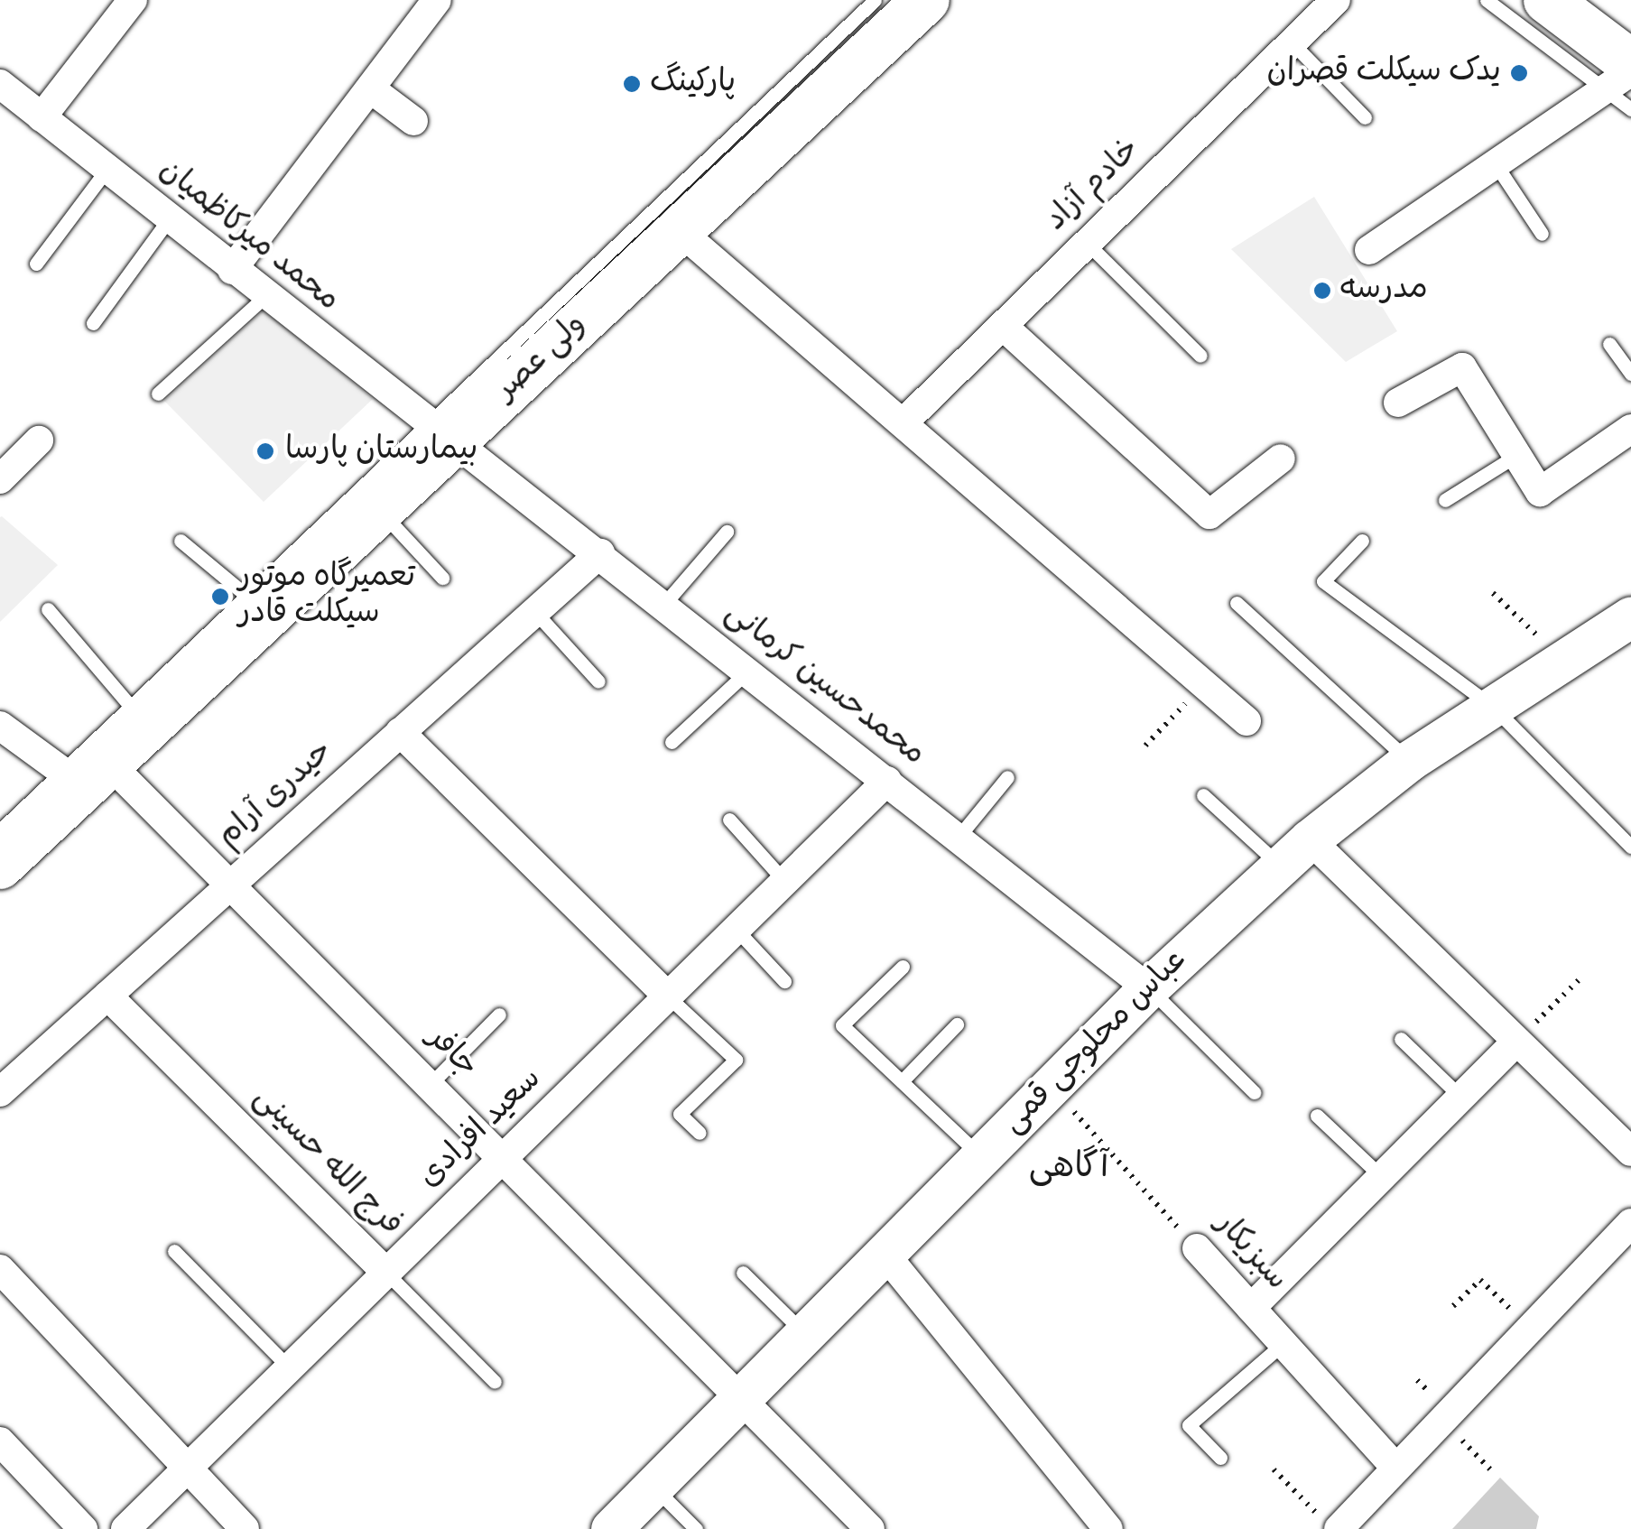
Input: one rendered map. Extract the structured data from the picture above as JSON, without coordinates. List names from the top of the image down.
{
  "streets": {
    "main road": ["ولی عصر"],
    "street": [
      "خادم آزاد",
      "محمد میرکاظمیان",
      "محمدحسین کرمانی",
      "حیدری آرام",
      "عباس محلوجی قمی",
      "جافر",
      "سعید افرادی",
      "فرج الله حسینی",
      "سبزیکار"
    ]
  },
  "crossings": [
    ["محمد میرکاظمیان", "ولی عصر"],
    ["محمد میرکاظمیان", "محمدحسین کرمانی"],
    ["ولی عصر", "محمدحسین کرمانی"],
    ["ولی عصر", "جافر"],
    ["محمدحسین کرمانی", "حیدری آرام"],
    ["محمدحسین کرمانی", "عباس محلوجی قمی"],
    ["محمدحسین کرمانی", "سعید افرادی"],
    ["حیدری آرام", "جافر"],
    ["حیدری آرام", "فرج الله حسینی"],
    ["عباس محلوجی قمی", "جافر"],
    ["عباس محلوجی قمی", "سبزیکار"],
    ["جافر", "سعید افرادی"],
    ["سعید افرادی", "فرج الله حسینی"]
  ],
  "districts": ["آگاهی"],
  "places": [
    "یدک سیکلت قصران",
    "پارکینگ",
    "مدرسه",
    "بیمارستان پارسا",
    "تعمیرگاه موتور سیکلت قادر"
  ]
}
